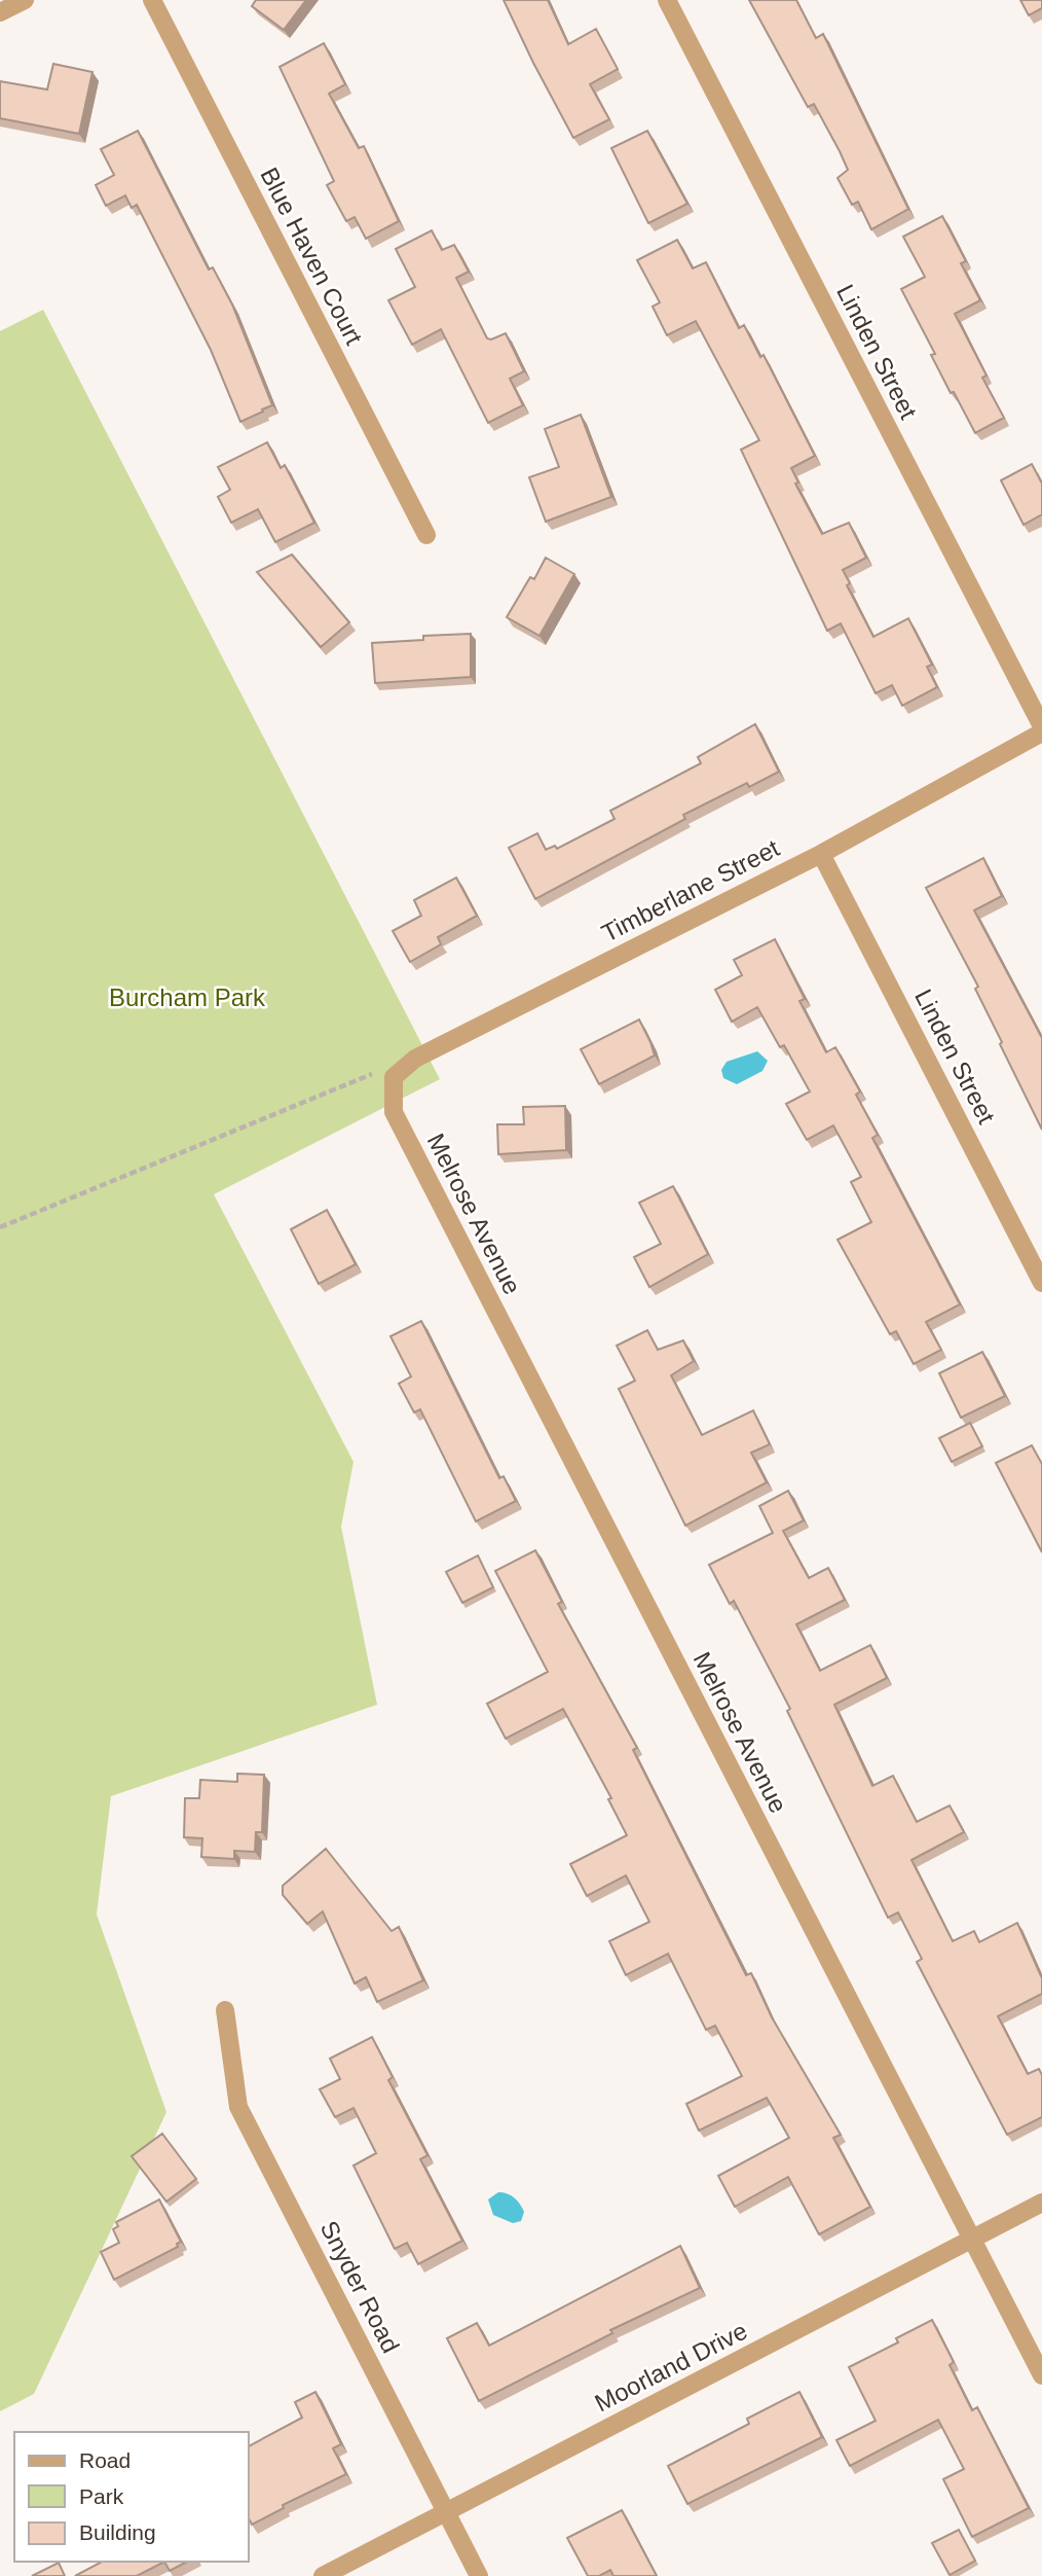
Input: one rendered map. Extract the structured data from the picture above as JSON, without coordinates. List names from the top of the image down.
{
  "streets": {
    "street": [
      "Blue Haven Court",
      "Linden Street",
      "Timberlane Street",
      "Melrose Avenue",
      "Snyder Road",
      "Moorland Drive"
    ]
  },
  "crossings": [
    ["Linden Street", "Timberlane Street"],
    ["Timberlane Street", "Melrose Avenue"],
    ["Melrose Avenue", "Moorland Drive"],
    ["Snyder Road", "Moorland Drive"]
  ],
  "parks": ["Burcham Park"],
  "legend": ["Road", "Park", "Building"]
}
